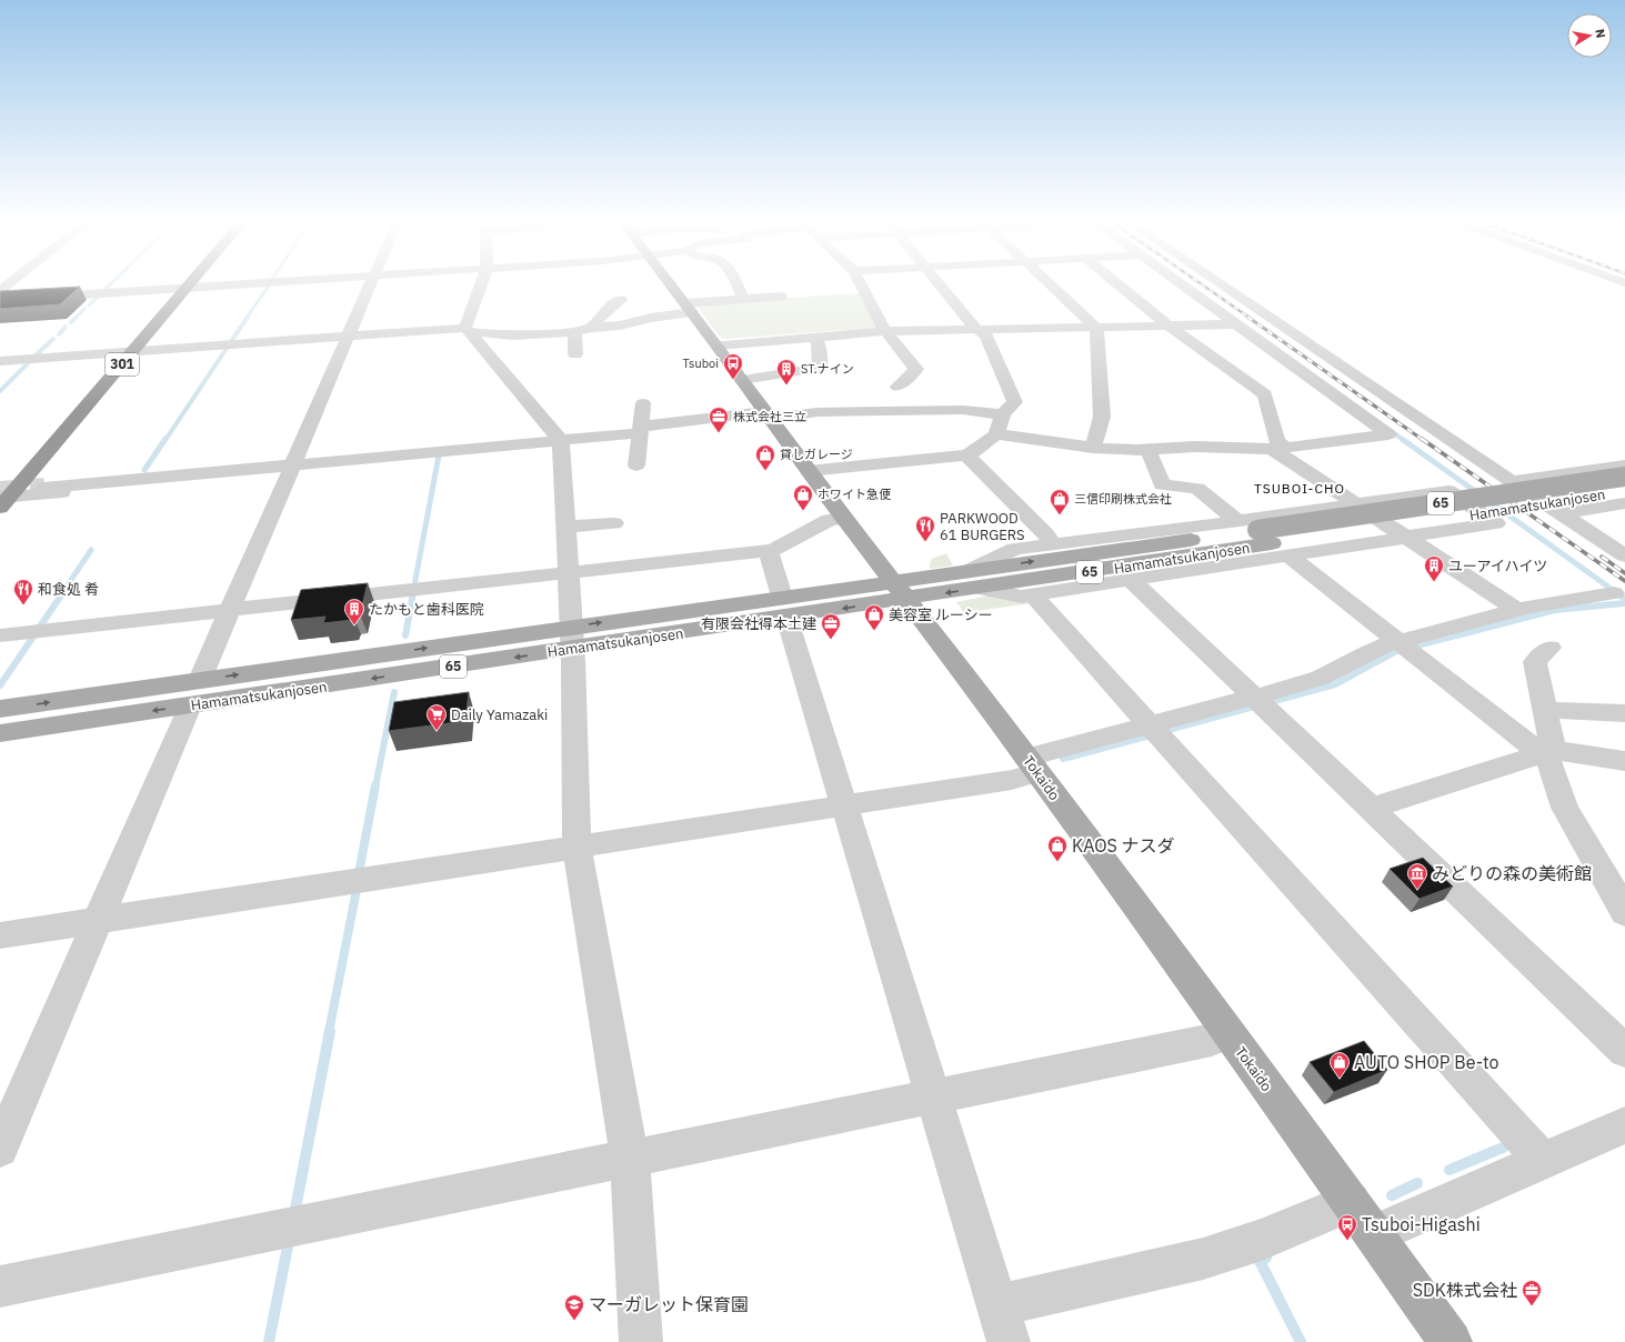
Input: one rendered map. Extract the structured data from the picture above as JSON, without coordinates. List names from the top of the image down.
{
  "streets": {
    "highway": ["301"],
    "main road": ["65", "Hamamatsukanjosen", "Tokaido"]
  },
  "crossings": [
    ["Hamamatsukanjosen", "Tokaido"]
  ],
  "districts": ["TSUBOI-CHO"],
  "places": {
    "bus stop": ["Tsuboi", "Tsuboi-Higashi"],
    "building": ["ST.ナイン", "ユーアイハイツ", "たかもと歯科医院"],
    "office": ["株式会社三立", "有限会社得本土建", "SDK株式会社"],
    "shop": [
      "貸しガレージ",
      "ホワイト急便",
      "三信印刷株式会社",
      "美容室 ルーシー",
      "KAOS ナスダ",
      "AUTO SHOP Be-to"
    ],
    "restaurant": ["PARKWOOD 61 BURGERS", "和食処 肴"],
    "supermarket": ["Daily Yamazaki"],
    "museum": ["みどりの森の美術館"],
    "school or university": ["マーガレット保育園"]
  },
  "north": "right"
}
